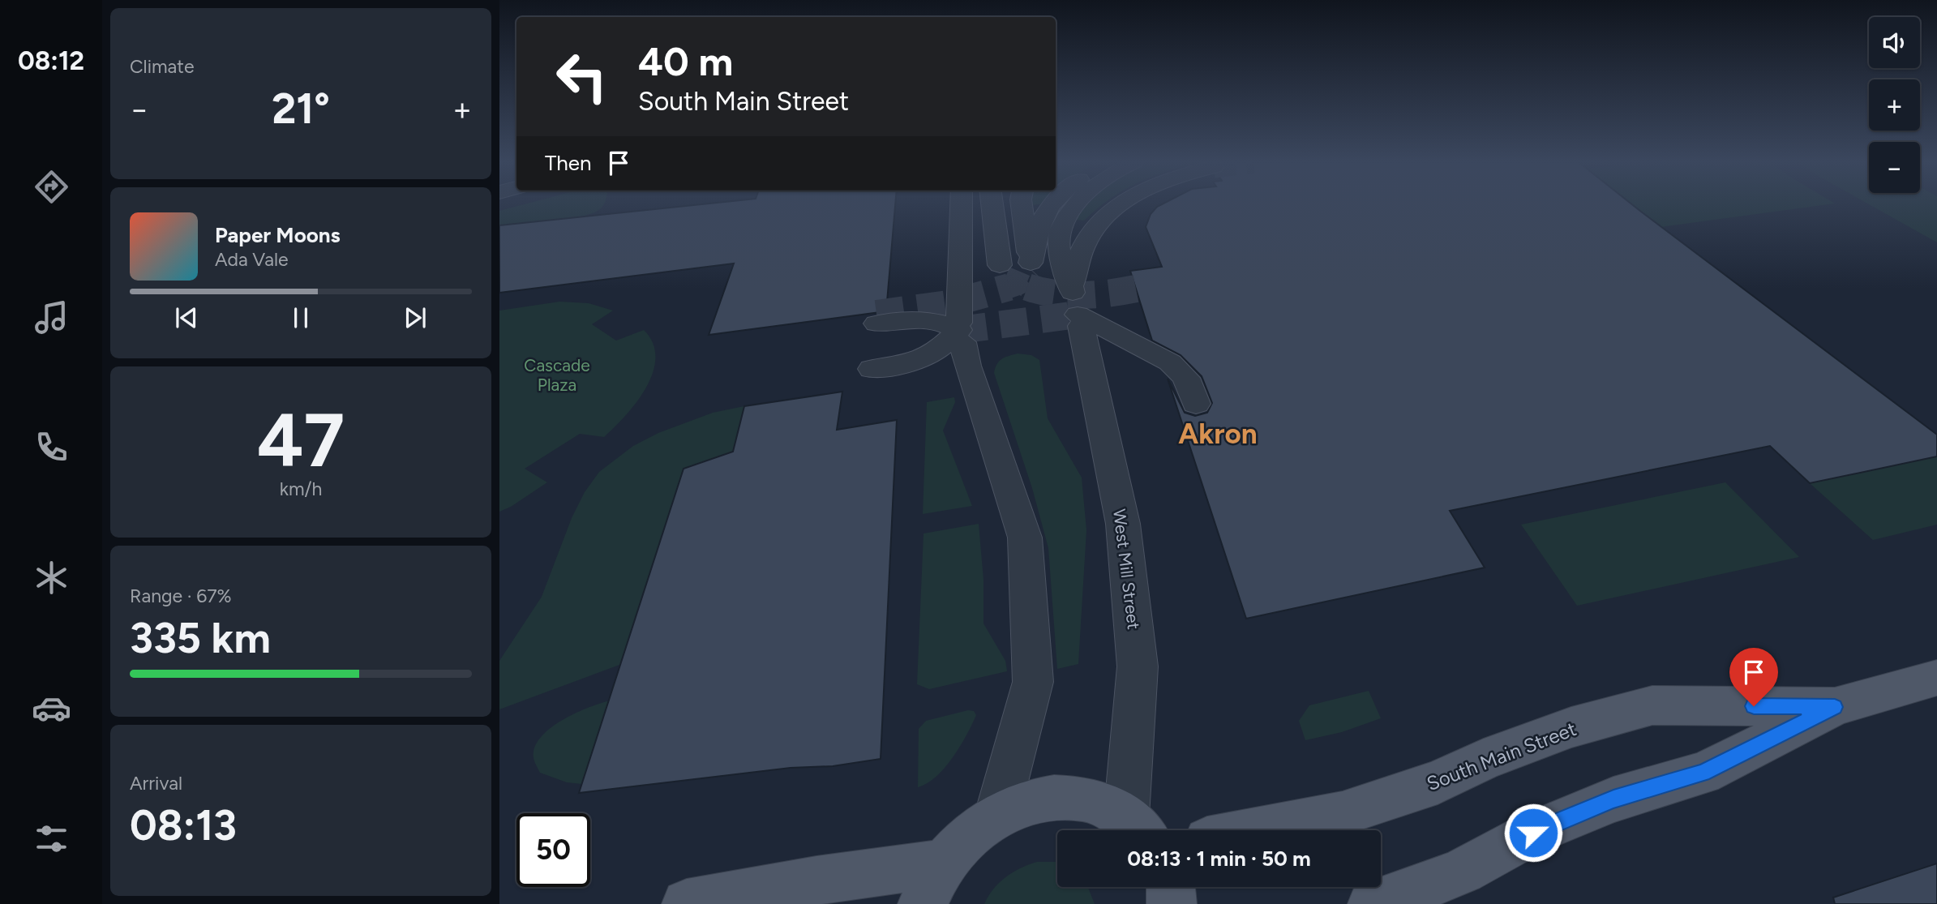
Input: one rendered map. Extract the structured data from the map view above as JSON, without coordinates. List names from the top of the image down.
{
  "streets": {
    "main road": ["South Main Street"],
    "street": ["West Mill Street"]
  },
  "districts": ["Akron"],
  "parks": ["Cascade Plaza"],
  "page": {
    "tabs": "08:12",
    "tile": [
      "Climate",
      ["47", "km/h"],
      ["Range · 67%", "335 km"],
      ["Arrival", "08:13"]
    ],
    "map_buttons": ["+", "−"],
    "turn": ["40 m", "South Main Street"],
    "heat": ["−", "21°", "+"],
    "then": "Then",
    "song": ["Paper Moons", "Ada Vale"],
    "limit": "50",
    "trip": "08:13 · 1 min · 50 m"
  }
}
